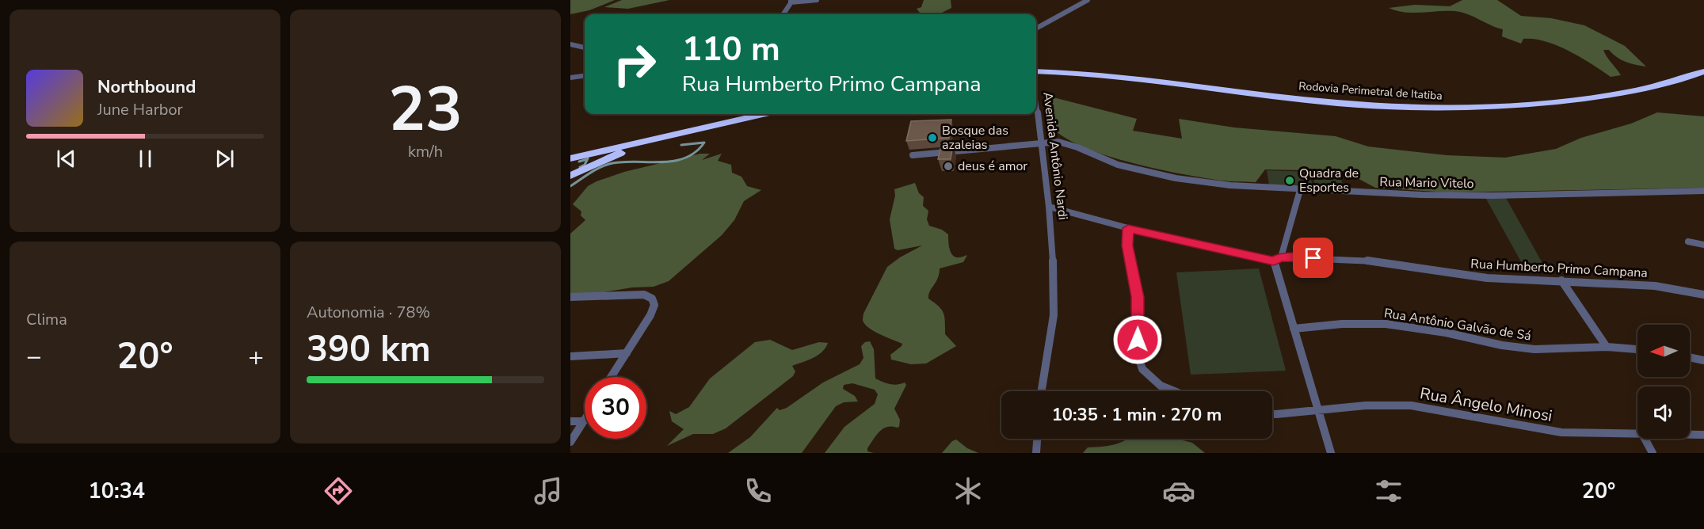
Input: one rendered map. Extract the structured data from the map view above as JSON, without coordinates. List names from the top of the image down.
{
  "streets": {
    "highway": ["Rodovia Perimetral de Itatiba"],
    "street": [
      "Avenida Antônio Nardi",
      "Rua Mario Vitelo",
      "Rua Humberto Primo Campana",
      "Rua Antônio Galvão de Sá",
      "Rua Ângelo Minosi"
    ]
  },
  "crossings": [
    ["Avenida Antônio Nardi", "Rua Mario Vitelo"],
    ["Avenida Antônio Nardi", "Rua Humberto Primo Campana"]
  ],
  "places": ["Bosque das azaleias", "deus é amor", "Quadra de Esportes"],
  "north": "left",
  "page": {
    "tile": [
      ["23", "km/h"],
      "Clima",
      ["Autonomia · 78%", "390 km"]
    ],
    "turn": ["110 m", "Rua Humberto Primo Campana"],
    "song": ["Northbound", "June Harbor"],
    "heat": ["−", "20°", "+"],
    "limit": "30",
    "trip": "10:35 · 1 min · 270 m",
    "tabs": ["10:34", "20°"]
  }
}
